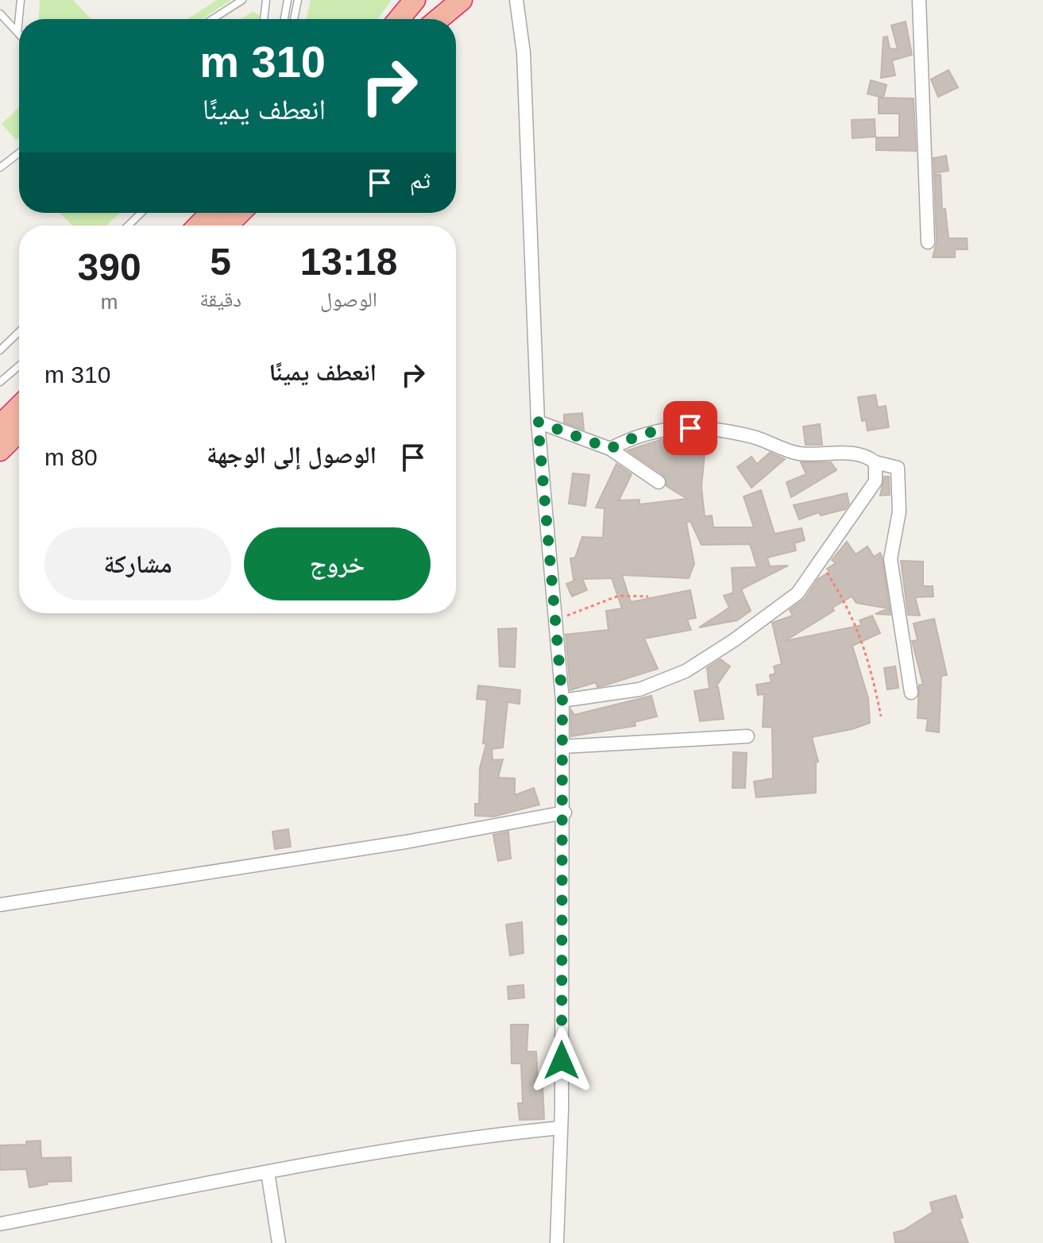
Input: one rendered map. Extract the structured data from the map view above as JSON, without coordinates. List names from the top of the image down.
{
  "page": {
    "turn": ["310 m", "انعطف يمينًا"],
    "then": "ثم",
    "eta": [
      "13:18",
      "الوصول",
      "5",
      "دقيقة",
      "390",
      "m"
    ],
    "list": [
      {
        "name": "انعطف يمينًا",
        "value": "310 m"
      },
      {
        "name": "الوصول إلى الوجهة",
        "value": "80 m"
      }
    ],
    "buttons": ["خروج", "مشاركة"]
  }
}
